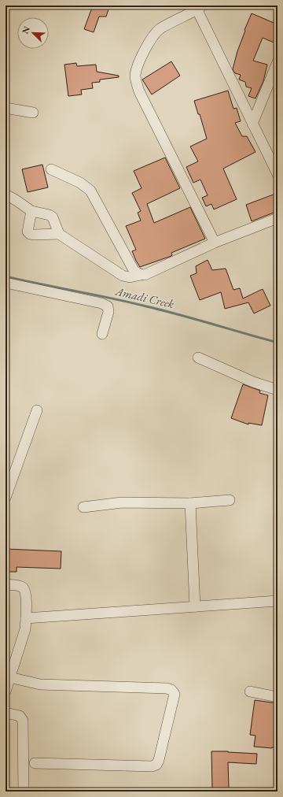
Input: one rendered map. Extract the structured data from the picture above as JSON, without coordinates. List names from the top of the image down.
{
  "water": ["Amadi Creek"],
  "north": "top left"
}
